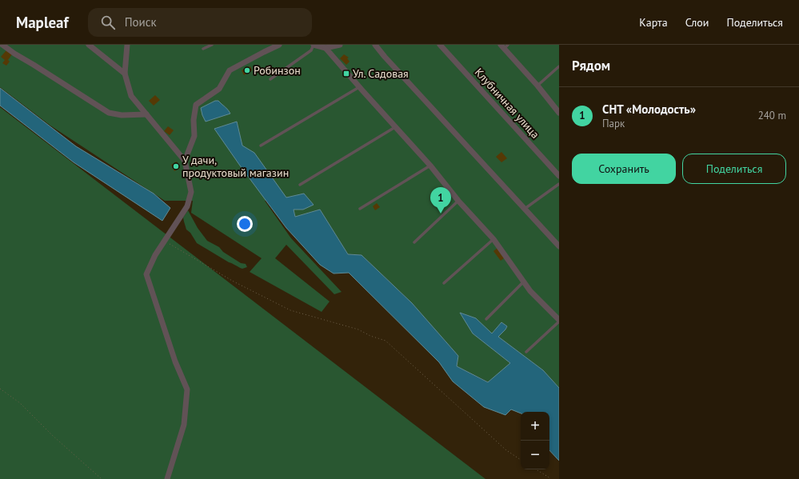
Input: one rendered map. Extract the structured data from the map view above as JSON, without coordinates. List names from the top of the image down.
{
  "streets": {
    "street": ["Клубничная улица"]
  },
  "places": {
    "other": ["Робинзон", "У дачи, продуктовый магазин"],
    "transit": ["Ул. Садовая"]
  },
  "page": {
    "header": "Mapleaf",
    "search": "Поиск",
    "nav": ["Карта", "Слои", "Поделиться"],
    "heading": "Рядом",
    "list": [
      {
        "mark": "1",
        "name": "СНТ «Молодость»",
        "note": "Парк",
        "value": "240 m"
      }
    ],
    "buttons": ["Сохранить", "Поделиться"],
    "pins": "1",
    "map_buttons": ["+", "−"]
  }
}
